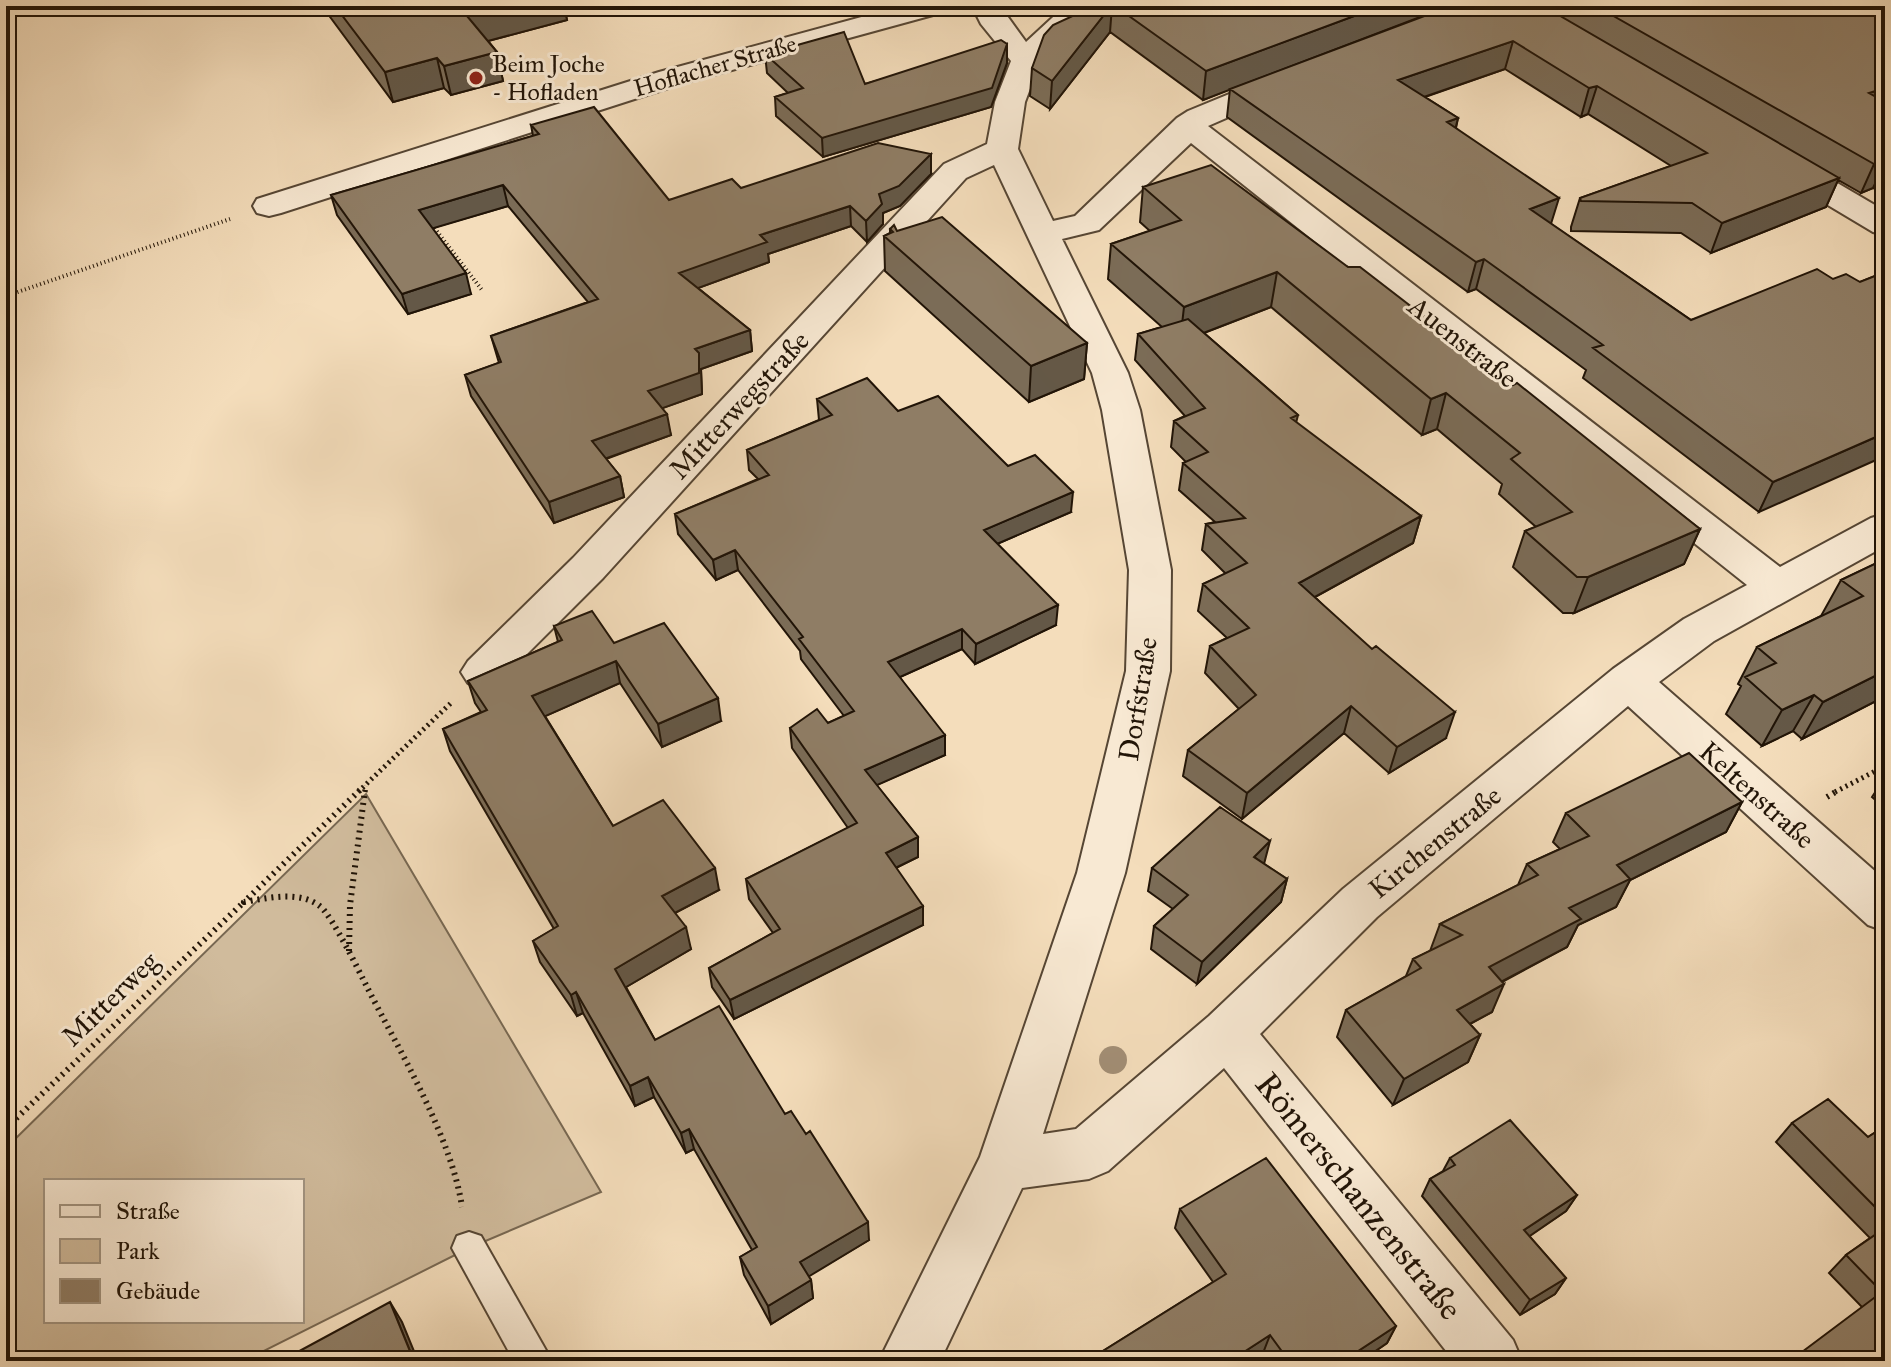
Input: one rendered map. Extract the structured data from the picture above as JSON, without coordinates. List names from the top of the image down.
{
  "streets": {
    "street": [
      "Hoflacher Straße",
      "Auenstraße",
      "Mitterwegstraße",
      "Dorfstraße",
      "Keltenstraße",
      "Kirchenstraße",
      "Römerschanzenstraße"
    ],
    "path": ["Mitterweg"]
  },
  "crossings": [
    ["Auenstraße", "Kirchenstraße"],
    ["Mitterwegstraße", "Dorfstraße"],
    ["Mitterwegstraße", "Mitterweg"],
    ["Dorfstraße", "Kirchenstraße"],
    ["Keltenstraße", "Kirchenstraße"],
    ["Kirchenstraße", "Römerschanzenstraße"]
  ],
  "places": ["Beim Joche - Hofladen"],
  "legend": ["Straße", "Park", "Gebäude"]
}
